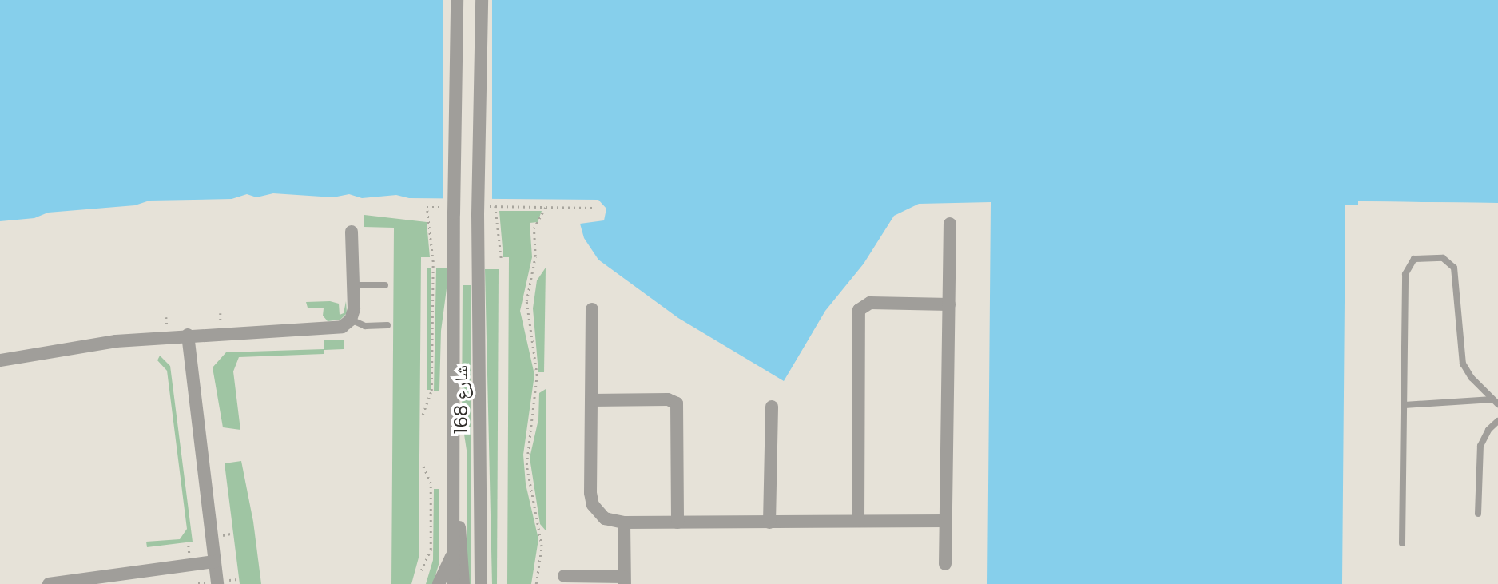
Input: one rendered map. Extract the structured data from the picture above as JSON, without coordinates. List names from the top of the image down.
{
  "streets": {
    "street": ["شارع 168"]
  }
}
